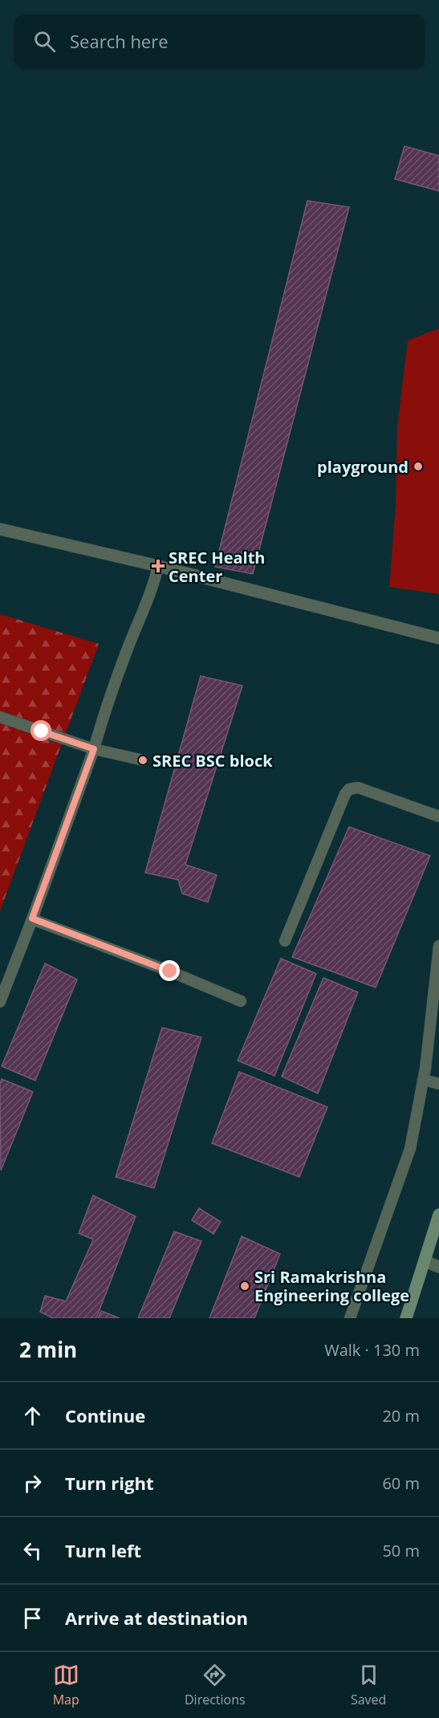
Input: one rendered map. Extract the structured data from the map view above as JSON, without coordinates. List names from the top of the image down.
{
  "places": {
    "other": ["playground", "SREC BSC block", "Sri Ramakrishna Engineering college"],
    "health": ["SREC Health Center"]
  },
  "page": {
    "search": "Search here",
    "heading": ["2 min", "Walk · 130 m"],
    "list": [
      ["Continue", "20 m"],
      ["Turn right", "60 m"],
      ["Turn left", "50 m"],
      "Arrive at destination"
    ],
    "nav": ["Map", "Directions", "Saved"]
  }
}
